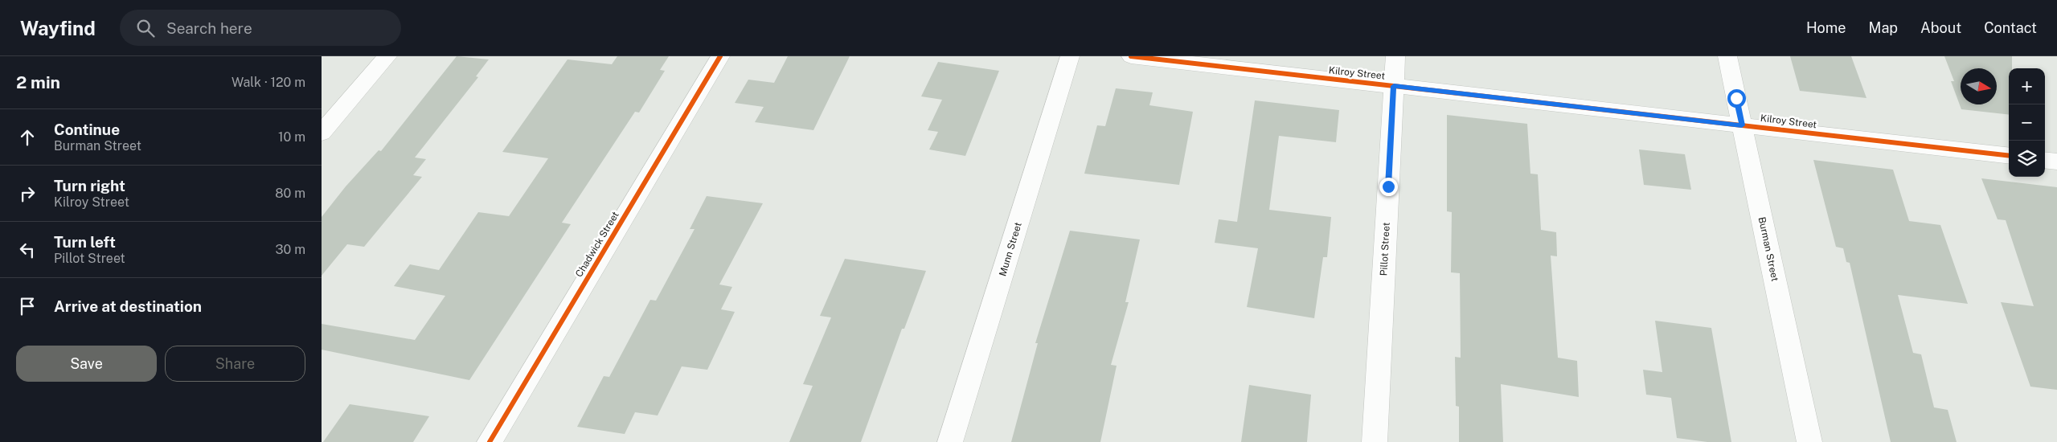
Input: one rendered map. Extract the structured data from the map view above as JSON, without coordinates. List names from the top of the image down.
{
  "streets": {
    "street": [
      "Kilroy Street",
      "Chadwick Street",
      "Munn Street",
      "Pillot Street",
      "Burman Street"
    ]
  },
  "crossings": [
    ["Kilroy Street", "Pillot Street"],
    ["Kilroy Street", "Burman Street"]
  ],
  "north": "right",
  "page": {
    "header": "Wayfind",
    "search": "Search here",
    "nav": [
      "Home",
      "Map",
      "About",
      "Contact"
    ],
    "heading": ["2 min", "Walk · 120 m"],
    "map_buttons": ["+", "−"],
    "list": [
      ["Continue", "Burman Street", "10 m"],
      ["Turn right", "Kilroy Street", "80 m"],
      ["Turn left", "Pillot Street", "30 m"],
      "Arrive at destination"
    ],
    "buttons": ["Save", "Share"]
  }
}
